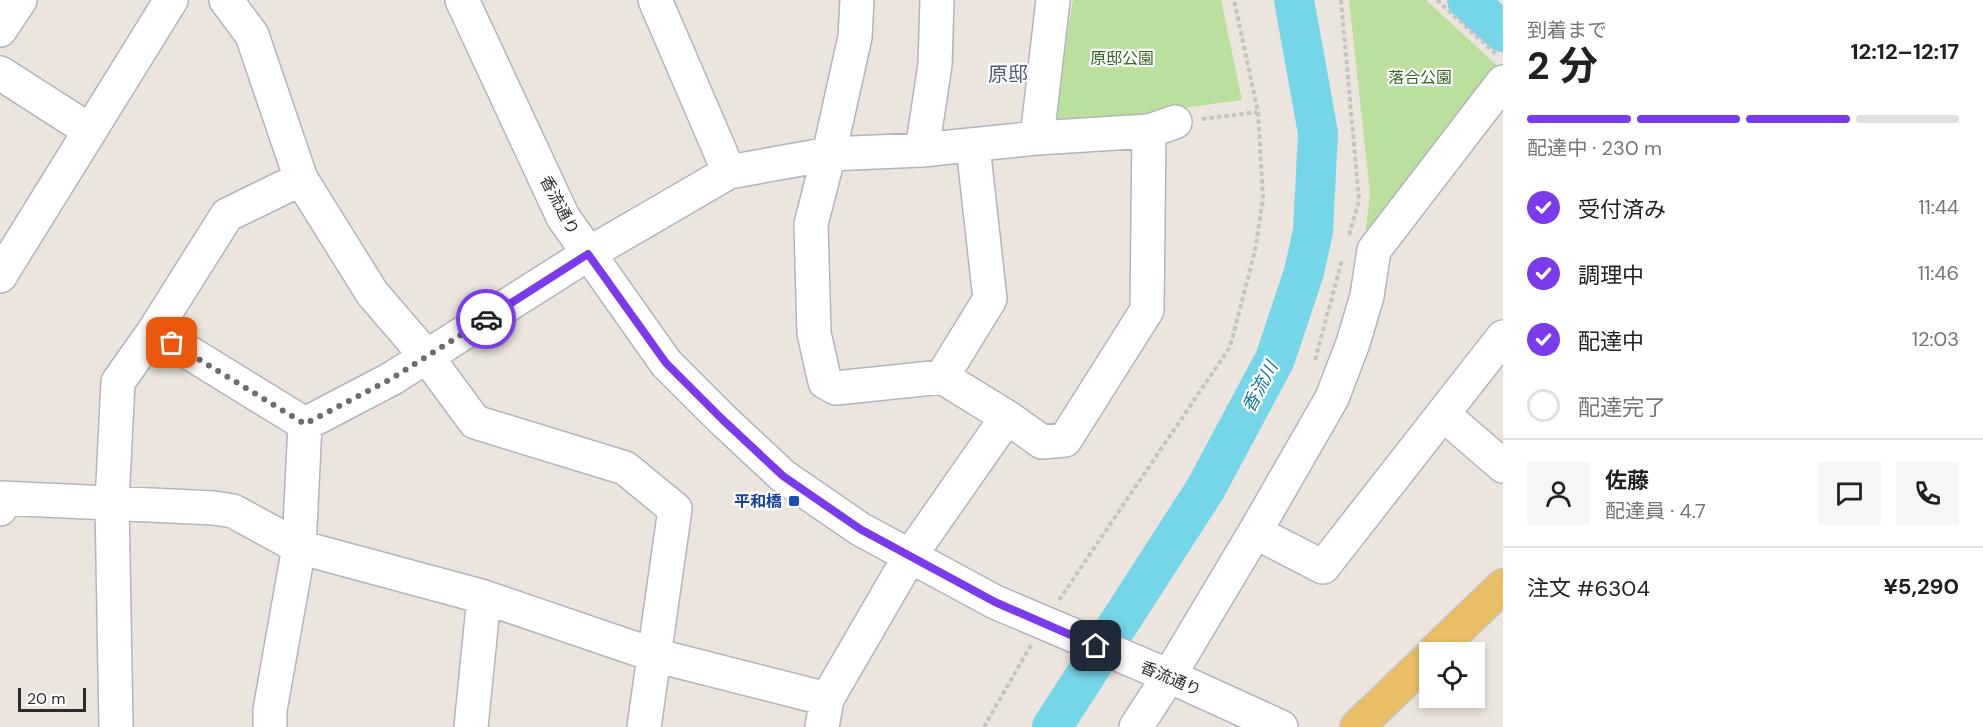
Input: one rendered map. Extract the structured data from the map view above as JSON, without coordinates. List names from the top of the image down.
{
  "streets": {
    "street": ["香流通り"]
  },
  "districts": ["原邸"],
  "water": ["香流川"],
  "parks": ["原邸公園", "落合公園"],
  "places": {
    "transit": ["平和橋"]
  },
  "scale_bar": "20 m",
  "page": {
    "heading": ["2 分", "到着まで", "12:12–12:17"],
    "panel": [
      "佐藤",
      "配達員 · 4.7",
      "注文 #6304",
      "¥5,290"
    ],
    "bar": "配達中 · 230 m",
    "list": [
      ["受付済み", "11:44"],
      ["調理中", "11:46"],
      ["配達中", "12:03"],
      "配達完了"
    ],
    "scale": "20 m"
  }
}
